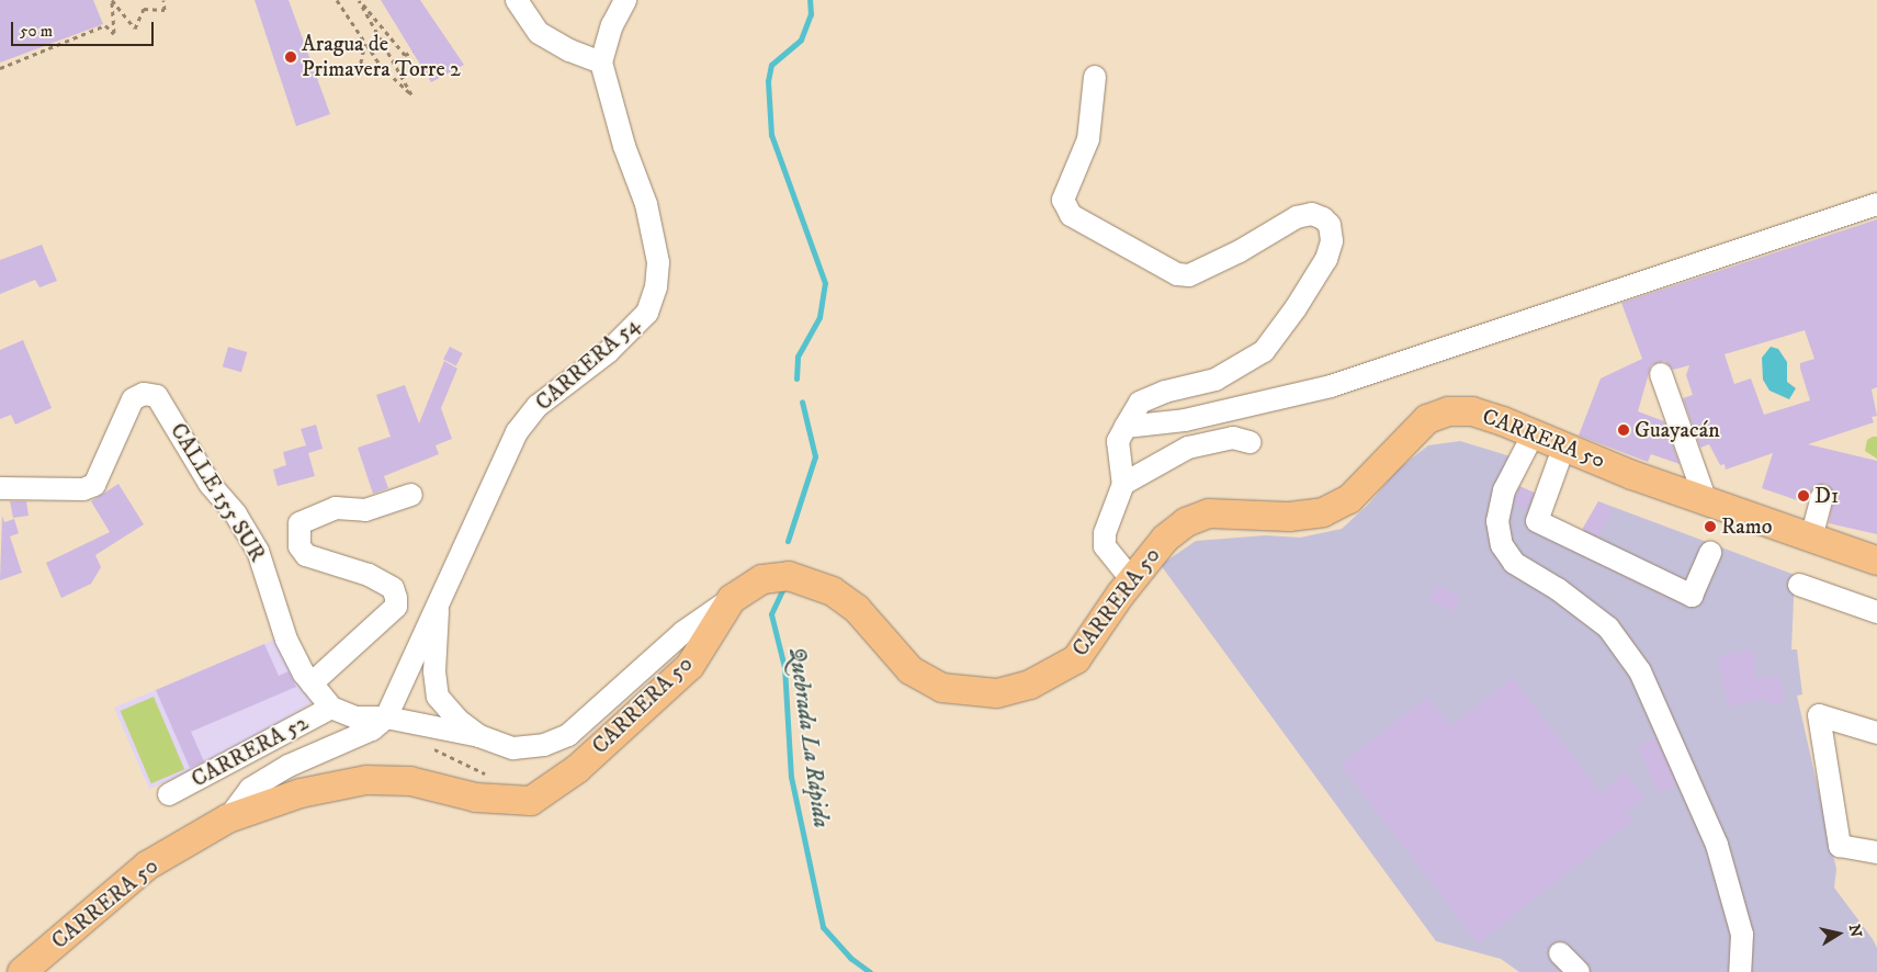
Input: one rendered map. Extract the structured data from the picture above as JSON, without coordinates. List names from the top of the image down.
{
  "streets": {
    "main road": ["CARRERA 50"],
    "street": ["CARRERA 54", "CALLE 155 SUR", "CARRERA 52"]
  },
  "crossings": [
    ["CARRERA 54", "CARRERA 50"],
    ["CALLE 155 SUR", "CARRERA 52"]
  ],
  "water": ["Quebrada La Rápida"],
  "places": [
    "Aragua de Primavera Torre 2",
    "Guayacán",
    "D1",
    "Ramo"
  ],
  "scale_bar": "50 m",
  "north": "right"
}
